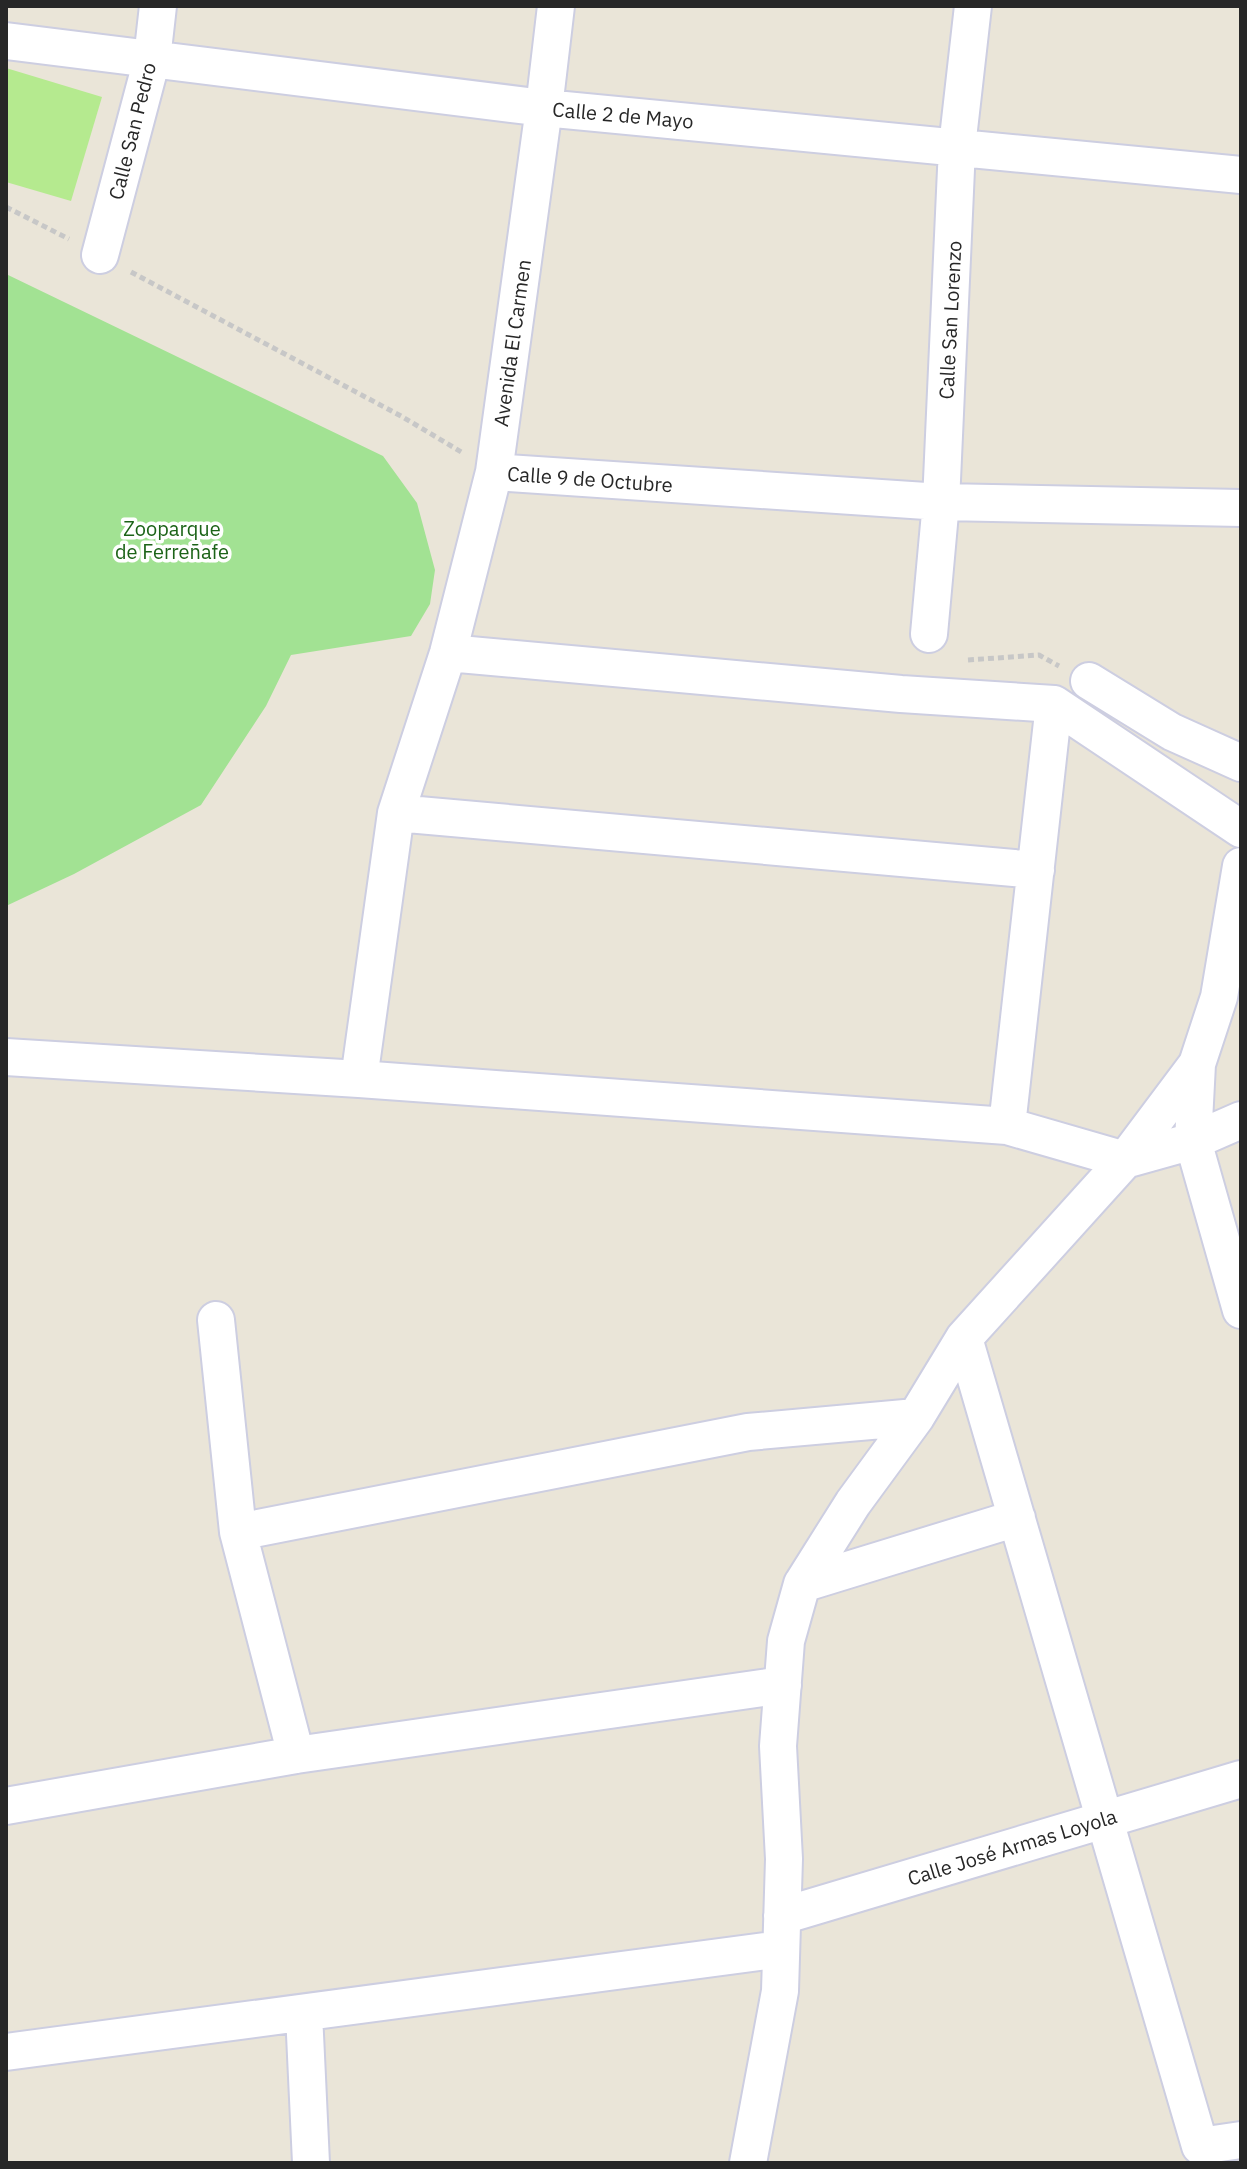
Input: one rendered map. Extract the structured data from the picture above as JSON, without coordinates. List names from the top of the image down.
{
  "streets": {
    "street": [
      "Calle 2 de Mayo",
      "Calle San Pedro",
      "Calle San Lorenzo",
      "Avenida El Carmen",
      "Calle 9 de Octubre",
      "Calle José Armas Loyola"
    ]
  },
  "crossings": [
    ["Calle 2 de Mayo", "Calle San Pedro"],
    ["Calle 2 de Mayo", "Calle San Lorenzo"],
    ["Calle 2 de Mayo", "Avenida El Carmen"],
    ["Calle San Pedro", "Calle 9 de Octubre"],
    ["Calle San Lorenzo", "Calle 9 de Octubre"],
    ["Avenida El Carmen", "Calle 9 de Octubre"]
  ],
  "parks": ["Zooparque de Ferreñafe"]
}
